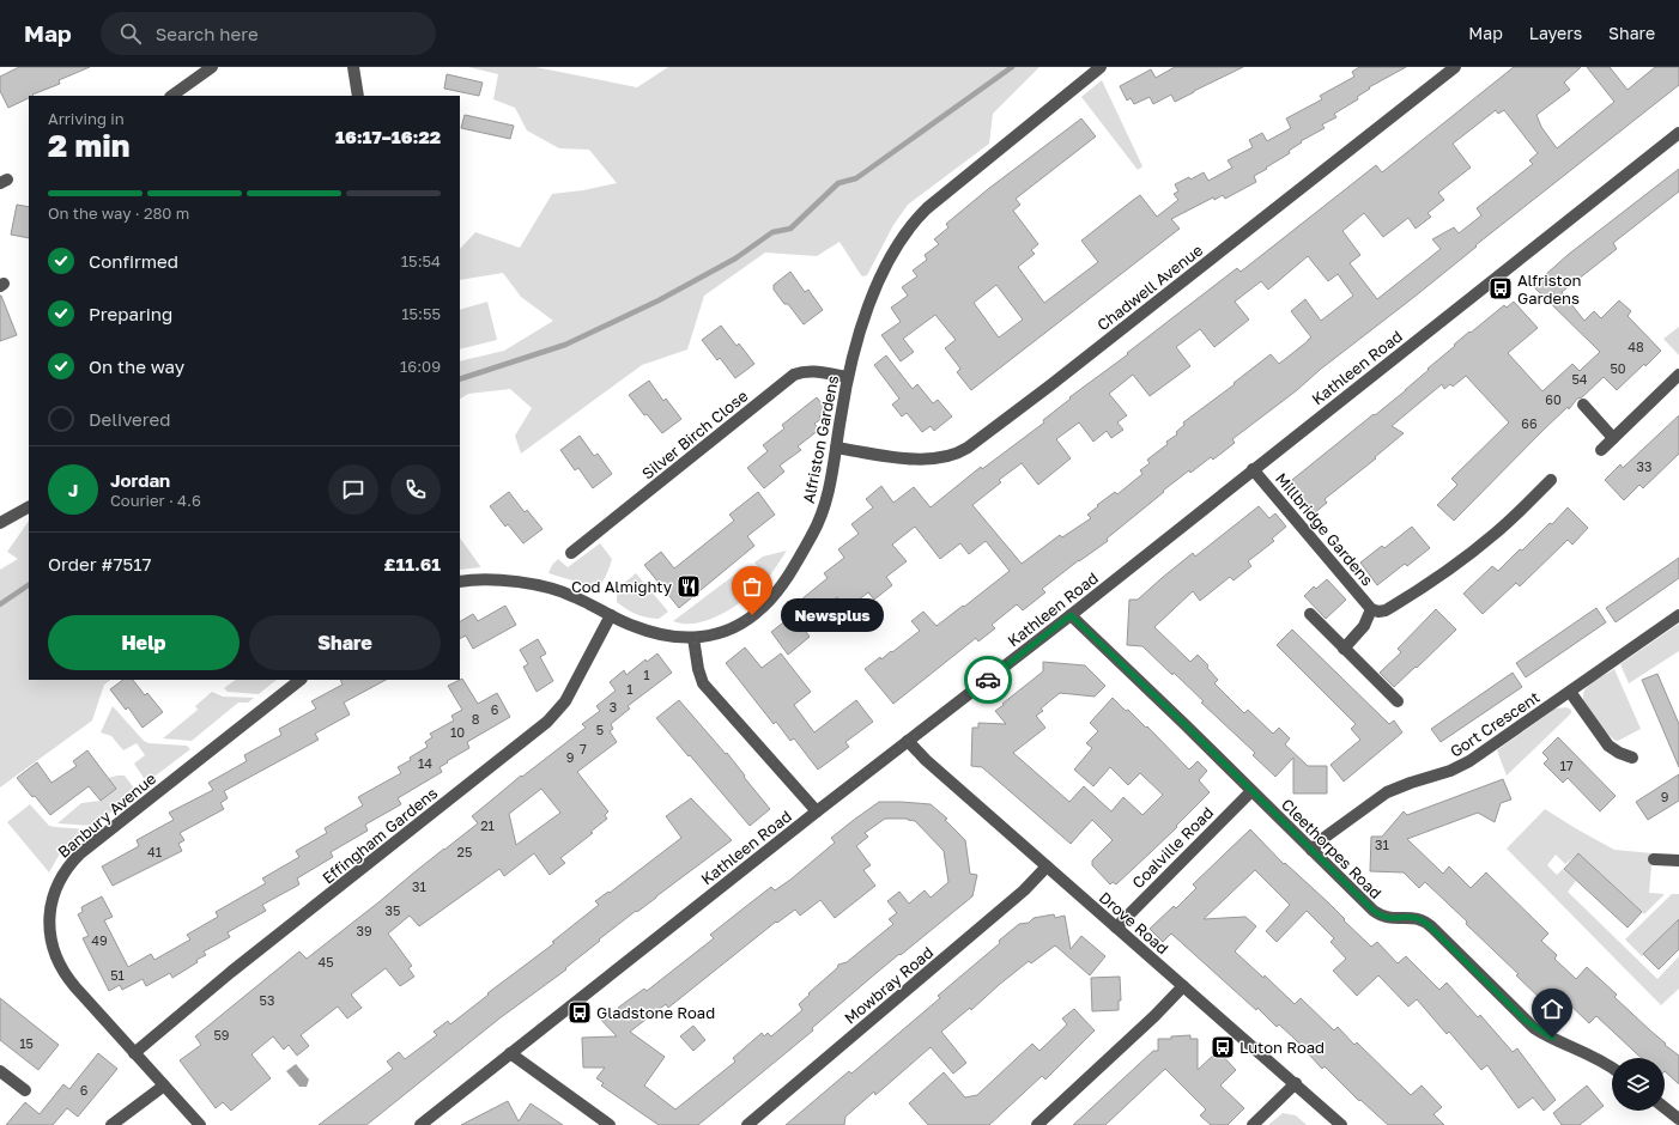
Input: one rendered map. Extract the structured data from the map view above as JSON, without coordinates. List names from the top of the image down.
{
  "streets": {
    "street": [
      "Chadwell Avenue",
      "Kathleen Road",
      "Silver Birch Close",
      "Alfriston Gardens",
      "Millbridge Gardens",
      "Gort Crescent",
      "Banbury Avenue",
      "Effingham Gardens",
      "Coalville Road",
      "Cleethorpes Road",
      "Drove Road",
      "Mowbray Road"
    ]
  },
  "crossings": [
    ["Chadwell Avenue", "Alfriston Gardens"],
    ["Kathleen Road", "Millbridge Gardens"],
    ["Kathleen Road", "Cleethorpes Road"],
    ["Kathleen Road", "Drove Road"],
    ["Silver Birch Close", "Alfriston Gardens"],
    ["Gort Crescent", "Cleethorpes Road"],
    ["Banbury Avenue", "Effingham Gardens"],
    ["Coalville Road", "Cleethorpes Road"],
    ["Coalville Road", "Drove Road"],
    ["Drove Road", "Mowbray Road"]
  ],
  "places": {
    "bus stop": ["Alfriston Gardens", "Gladstone Road", "Luton Road"],
    "restaurant": ["Cod Almighty"],
    "other": ["Newsplus"]
  },
  "house_numbers": [
    "48",
    "50",
    "54",
    "60",
    "66",
    "33",
    "1",
    "1",
    "3",
    "6",
    "8",
    "5",
    "10",
    "7",
    "9",
    "14",
    "17",
    "9",
    "21",
    "31",
    "41",
    "25",
    "31",
    "35",
    "39",
    "49",
    "45",
    "51",
    "53",
    "59",
    "15",
    "6"
  ],
  "page": {
    "header": "Map",
    "search": "Search here",
    "nav": ["Map", "Layers", "Share"],
    "heading": ["2 min", "Arriving in", "16:17–16:22"],
    "panel": [
      "Jordan",
      "Courier · 4.6",
      "Order #7517",
      "£11.61"
    ],
    "bar": "On the way · 280 m",
    "list": [
      ["Confirmed", "15:54"],
      ["Preparing", "15:55"],
      ["On the way", "16:09"],
      "Delivered"
    ],
    "round": "J",
    "bubble": "Newsplus",
    "buttons": ["Help", "Share"]
  }
}
